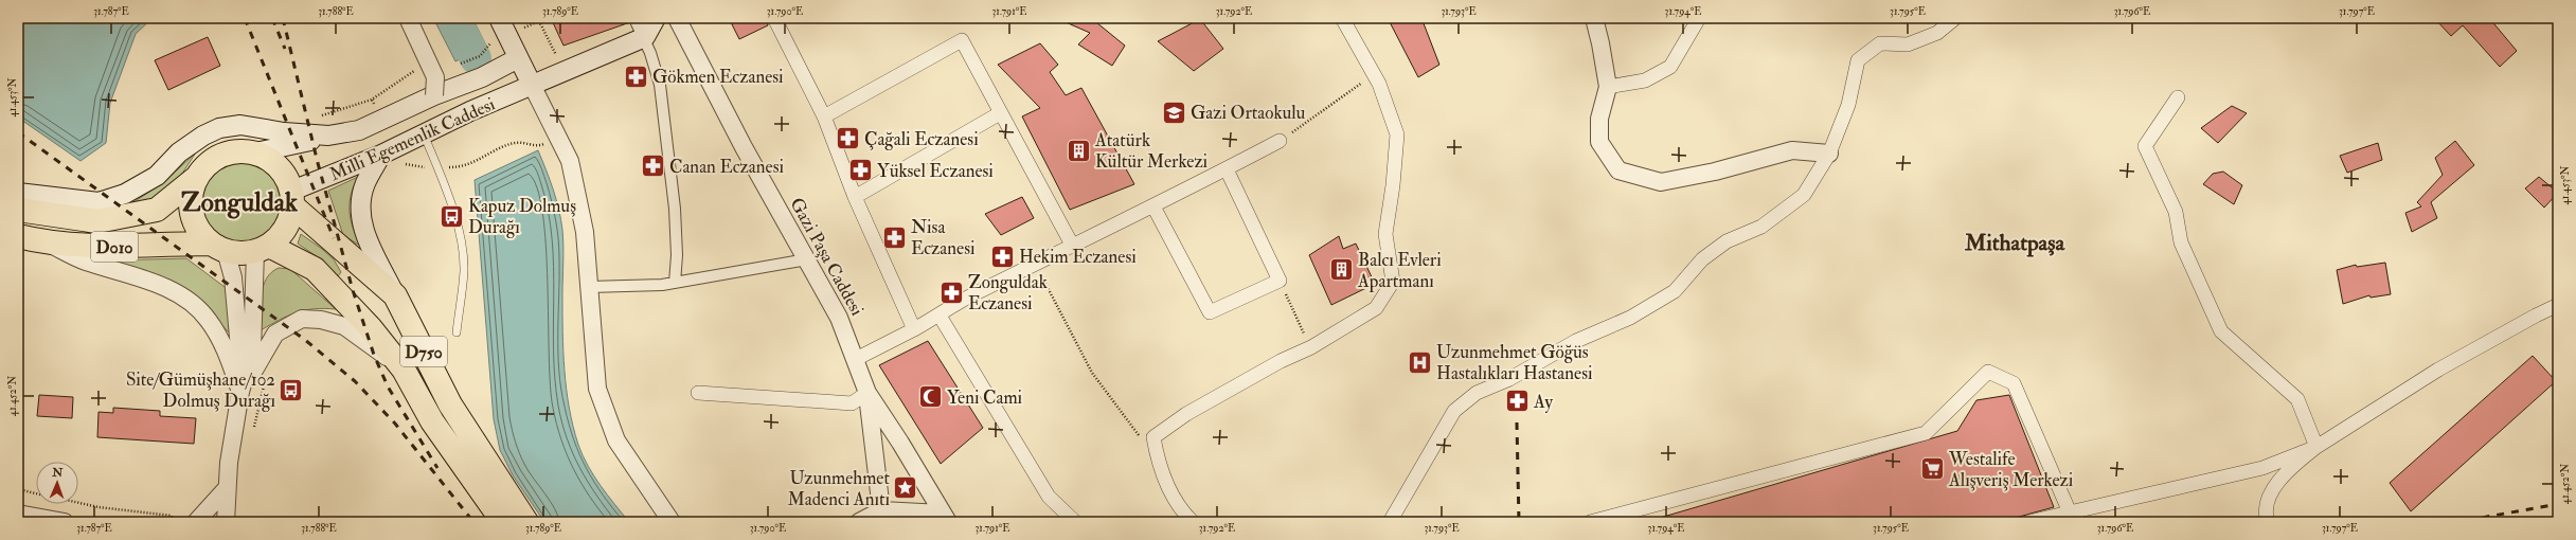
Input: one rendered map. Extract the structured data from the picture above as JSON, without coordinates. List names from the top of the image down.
{
  "streets": {
    "highway": ["D010", "D750"],
    "main road": ["Milli Egemenlik Caddesi"],
    "street": ["Gazi Paşa Caddesi"]
  },
  "crossings": [
    ["Milli Egemenlik Caddesi", "D010"],
    ["Milli Egemenlik Caddesi", "D750"],
    ["D010", "D750"]
  ],
  "districts": ["Zonguldak", "Mithatpaşa"],
  "places": {
    "pharmacy": [
      "Gökmen Eczanesi",
      "Çağali Eczanesi",
      "Canan Eczanesi",
      "Yüksel Eczanesi",
      "Nisa Eczanesi",
      "Hekim Eczanesi",
      "Zonguldak Eczanesi",
      "Ay"
    ],
    "school or university": ["Gazi Ortaokulu"],
    "building": ["Atatürk Kültür Merkezi", "Balcı Evleri Apartmanı"],
    "bus stop": ["Kapuz Dolmuş Durağı", "Site/Gümüşhane/102 Dolmuş Durağı"],
    "hospital": ["Uzunmehmet Göğüs Hastalıkları Hastanesi"],
    "mosque": ["Yeni Cami"],
    "supermarket": ["Westalife Alışveriş Merkezi"],
    "place": ["Uzunmehmet Madenci Anıtı"]
  },
  "north": "top",
  "coordinates": [
    "31.787°E",
    "31.788°E",
    "31.789°E",
    "31.790°E",
    "31.791°E",
    "31.792°E",
    "31.793°E",
    "31.794°E",
    "31.795°E",
    "31.796°E",
    "31.797°E",
    "41.453°N",
    "41.452°N"
  ]
}
